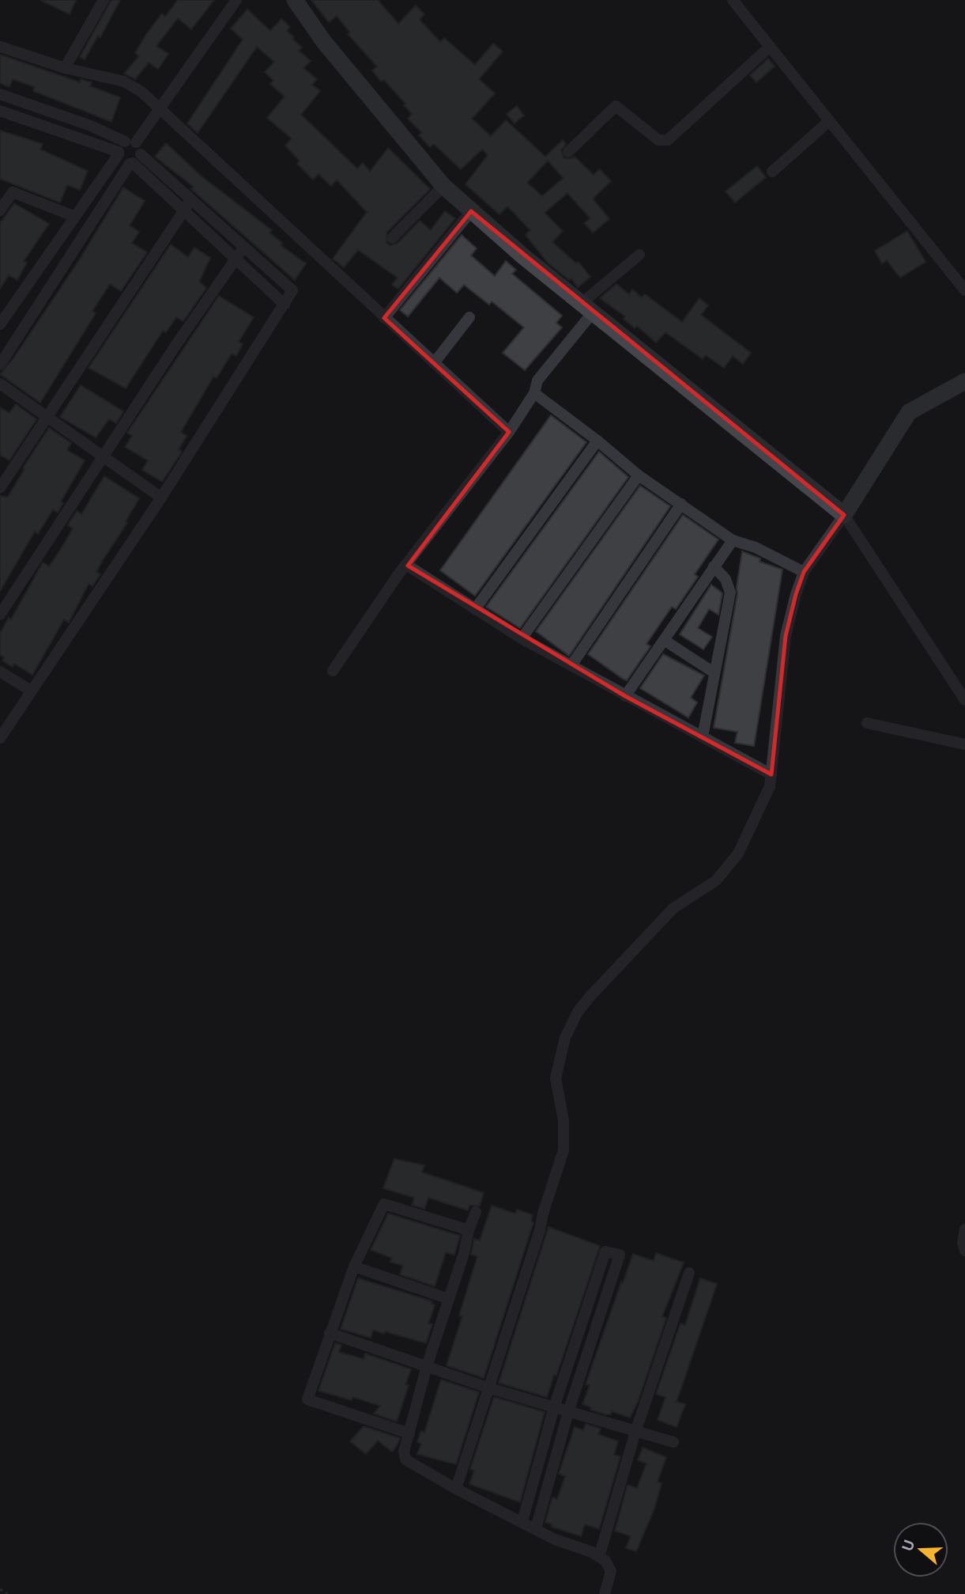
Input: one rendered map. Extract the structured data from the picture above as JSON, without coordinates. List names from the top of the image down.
{
  "north": "left"
}
